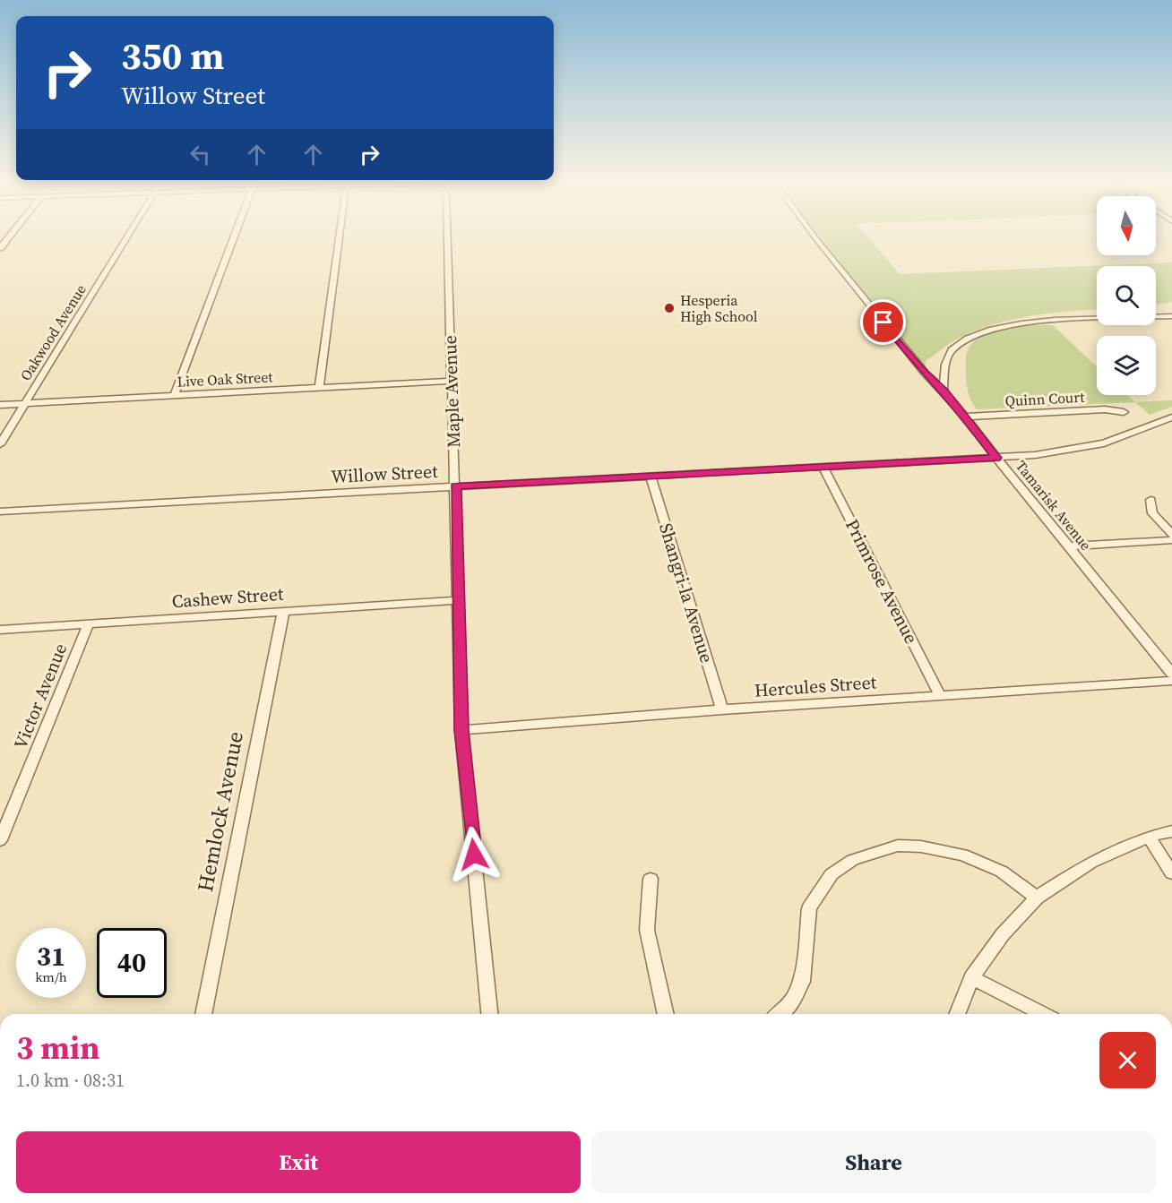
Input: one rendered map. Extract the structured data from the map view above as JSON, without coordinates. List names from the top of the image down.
{
  "streets": {
    "street": [
      "Oakwood Avenue",
      "Live Oak Street",
      "Maple Avenue",
      "Quinn Court",
      "Willow Street",
      "Tamarisk Avenue",
      "Primrose Avenue",
      "Shangri-la Avenue",
      "Cashew Street",
      "Hercules Street",
      "Victor Avenue",
      "Hemlock Avenue"
    ]
  },
  "crossings": [
    ["Oakwood Avenue", "Live Oak Street"],
    ["Live Oak Street", "Maple Avenue"],
    ["Maple Avenue", "Willow Street"],
    ["Maple Avenue", "Cashew Street"],
    ["Maple Avenue", "Hercules Street"],
    ["Quinn Court", "Tamarisk Avenue"],
    ["Willow Street", "Tamarisk Avenue"],
    ["Willow Street", "Primrose Avenue"],
    ["Willow Street", "Shangri-la Avenue"],
    ["Primrose Avenue", "Hercules Street"],
    ["Shangri-la Avenue", "Hercules Street"],
    ["Cashew Street", "Victor Avenue"],
    ["Cashew Street", "Hemlock Avenue"]
  ],
  "places": ["Hesperia High School"],
  "north": "bottom",
  "page": {
    "turn": ["350 m", "Willow Street"],
    "speed": "31 km/h",
    "limit": "40",
    "heading": ["3 min", "1.0 km · 08:31"],
    "buttons": ["Exit", "Share"]
  }
}
